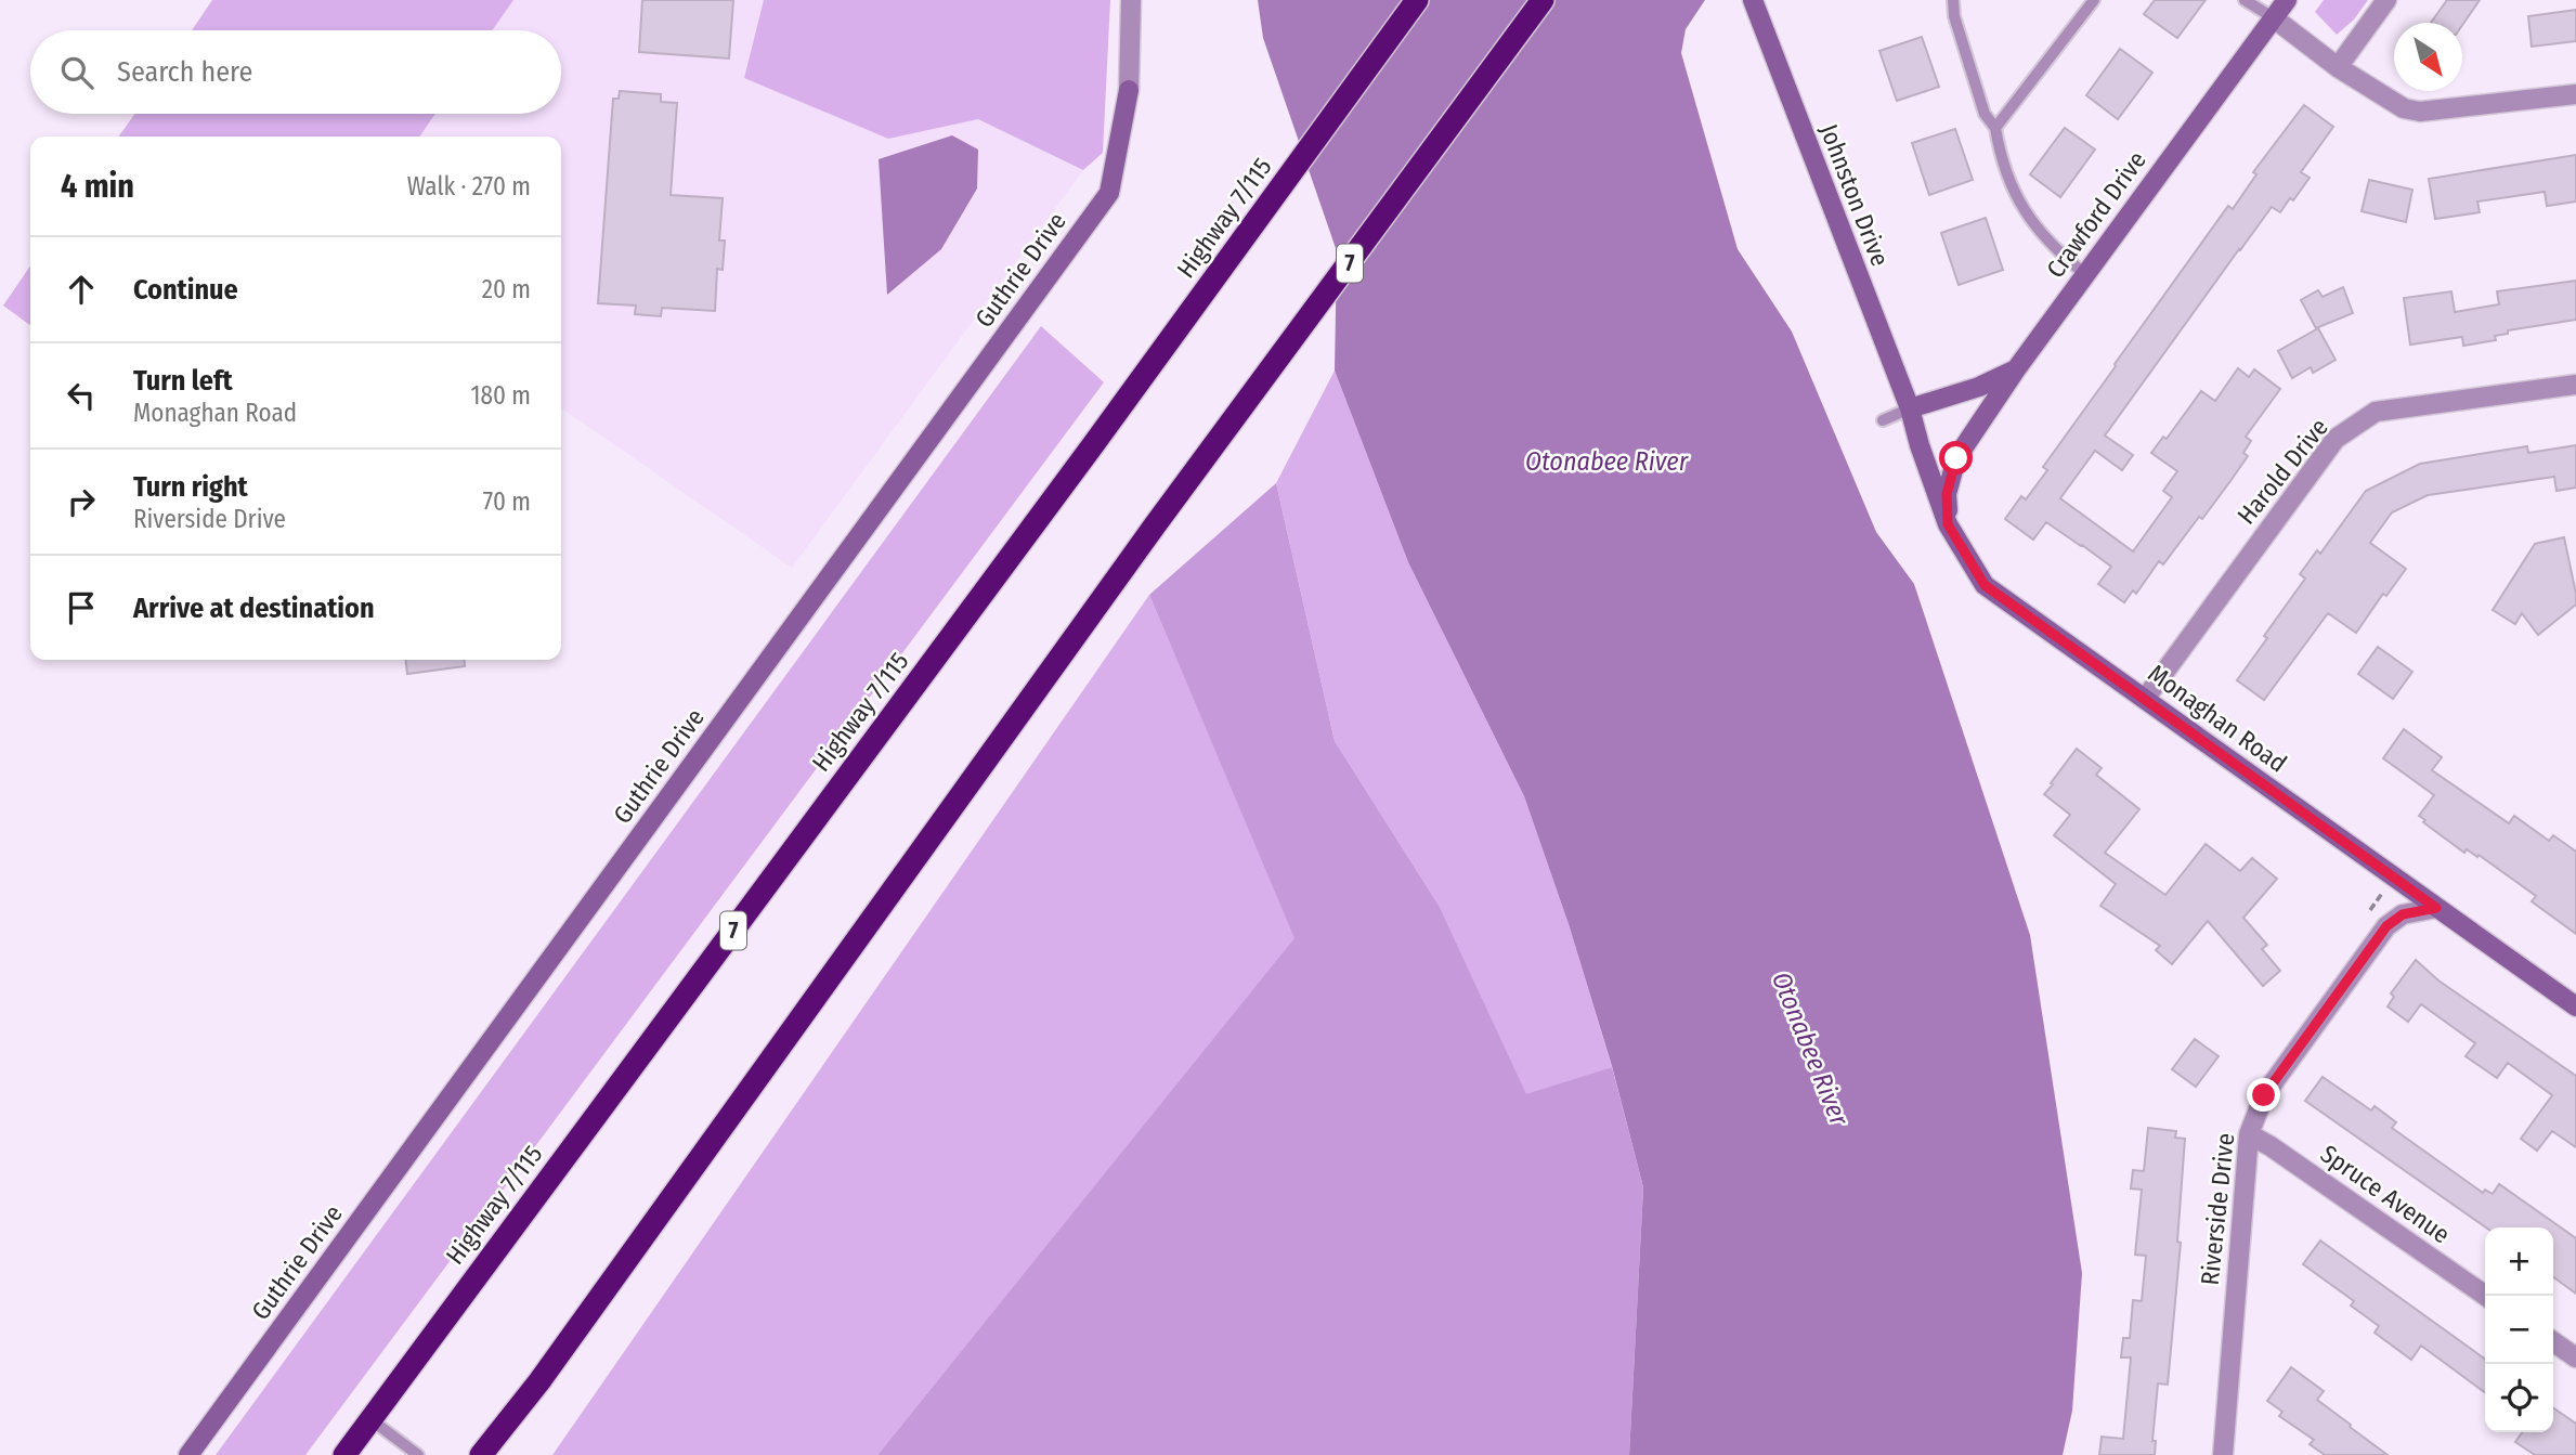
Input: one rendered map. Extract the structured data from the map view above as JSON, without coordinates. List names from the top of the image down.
{
  "streets": {
    "highway": ["Highway 7/115", "7"],
    "street": [
      "Johnston Drive",
      "Crawford Drive",
      "Guthrie Drive",
      "Harold Drive",
      "Monaghan Road",
      "Spruce Avenue",
      "Riverside Drive"
    ]
  },
  "crossings": [
    ["Johnston Drive", "Crawford Drive"],
    ["Johnston Drive", "Monaghan Road"],
    ["Crawford Drive", "Monaghan Road"],
    ["Harold Drive", "Monaghan Road"],
    ["Monaghan Road", "Riverside Drive"],
    ["Spruce Avenue", "Riverside Drive"]
  ],
  "water": ["Otonabee River"],
  "north": "bottom right",
  "page": {
    "search": "Search here",
    "heading": ["4 min", "Walk · 270 m"],
    "list": [
      ["Continue", "20 m"],
      ["Turn left", "Monaghan Road", "180 m"],
      ["Turn right", "Riverside Drive", "70 m"],
      "Arrive at destination"
    ],
    "map_buttons": ["+", "−"]
  }
}
